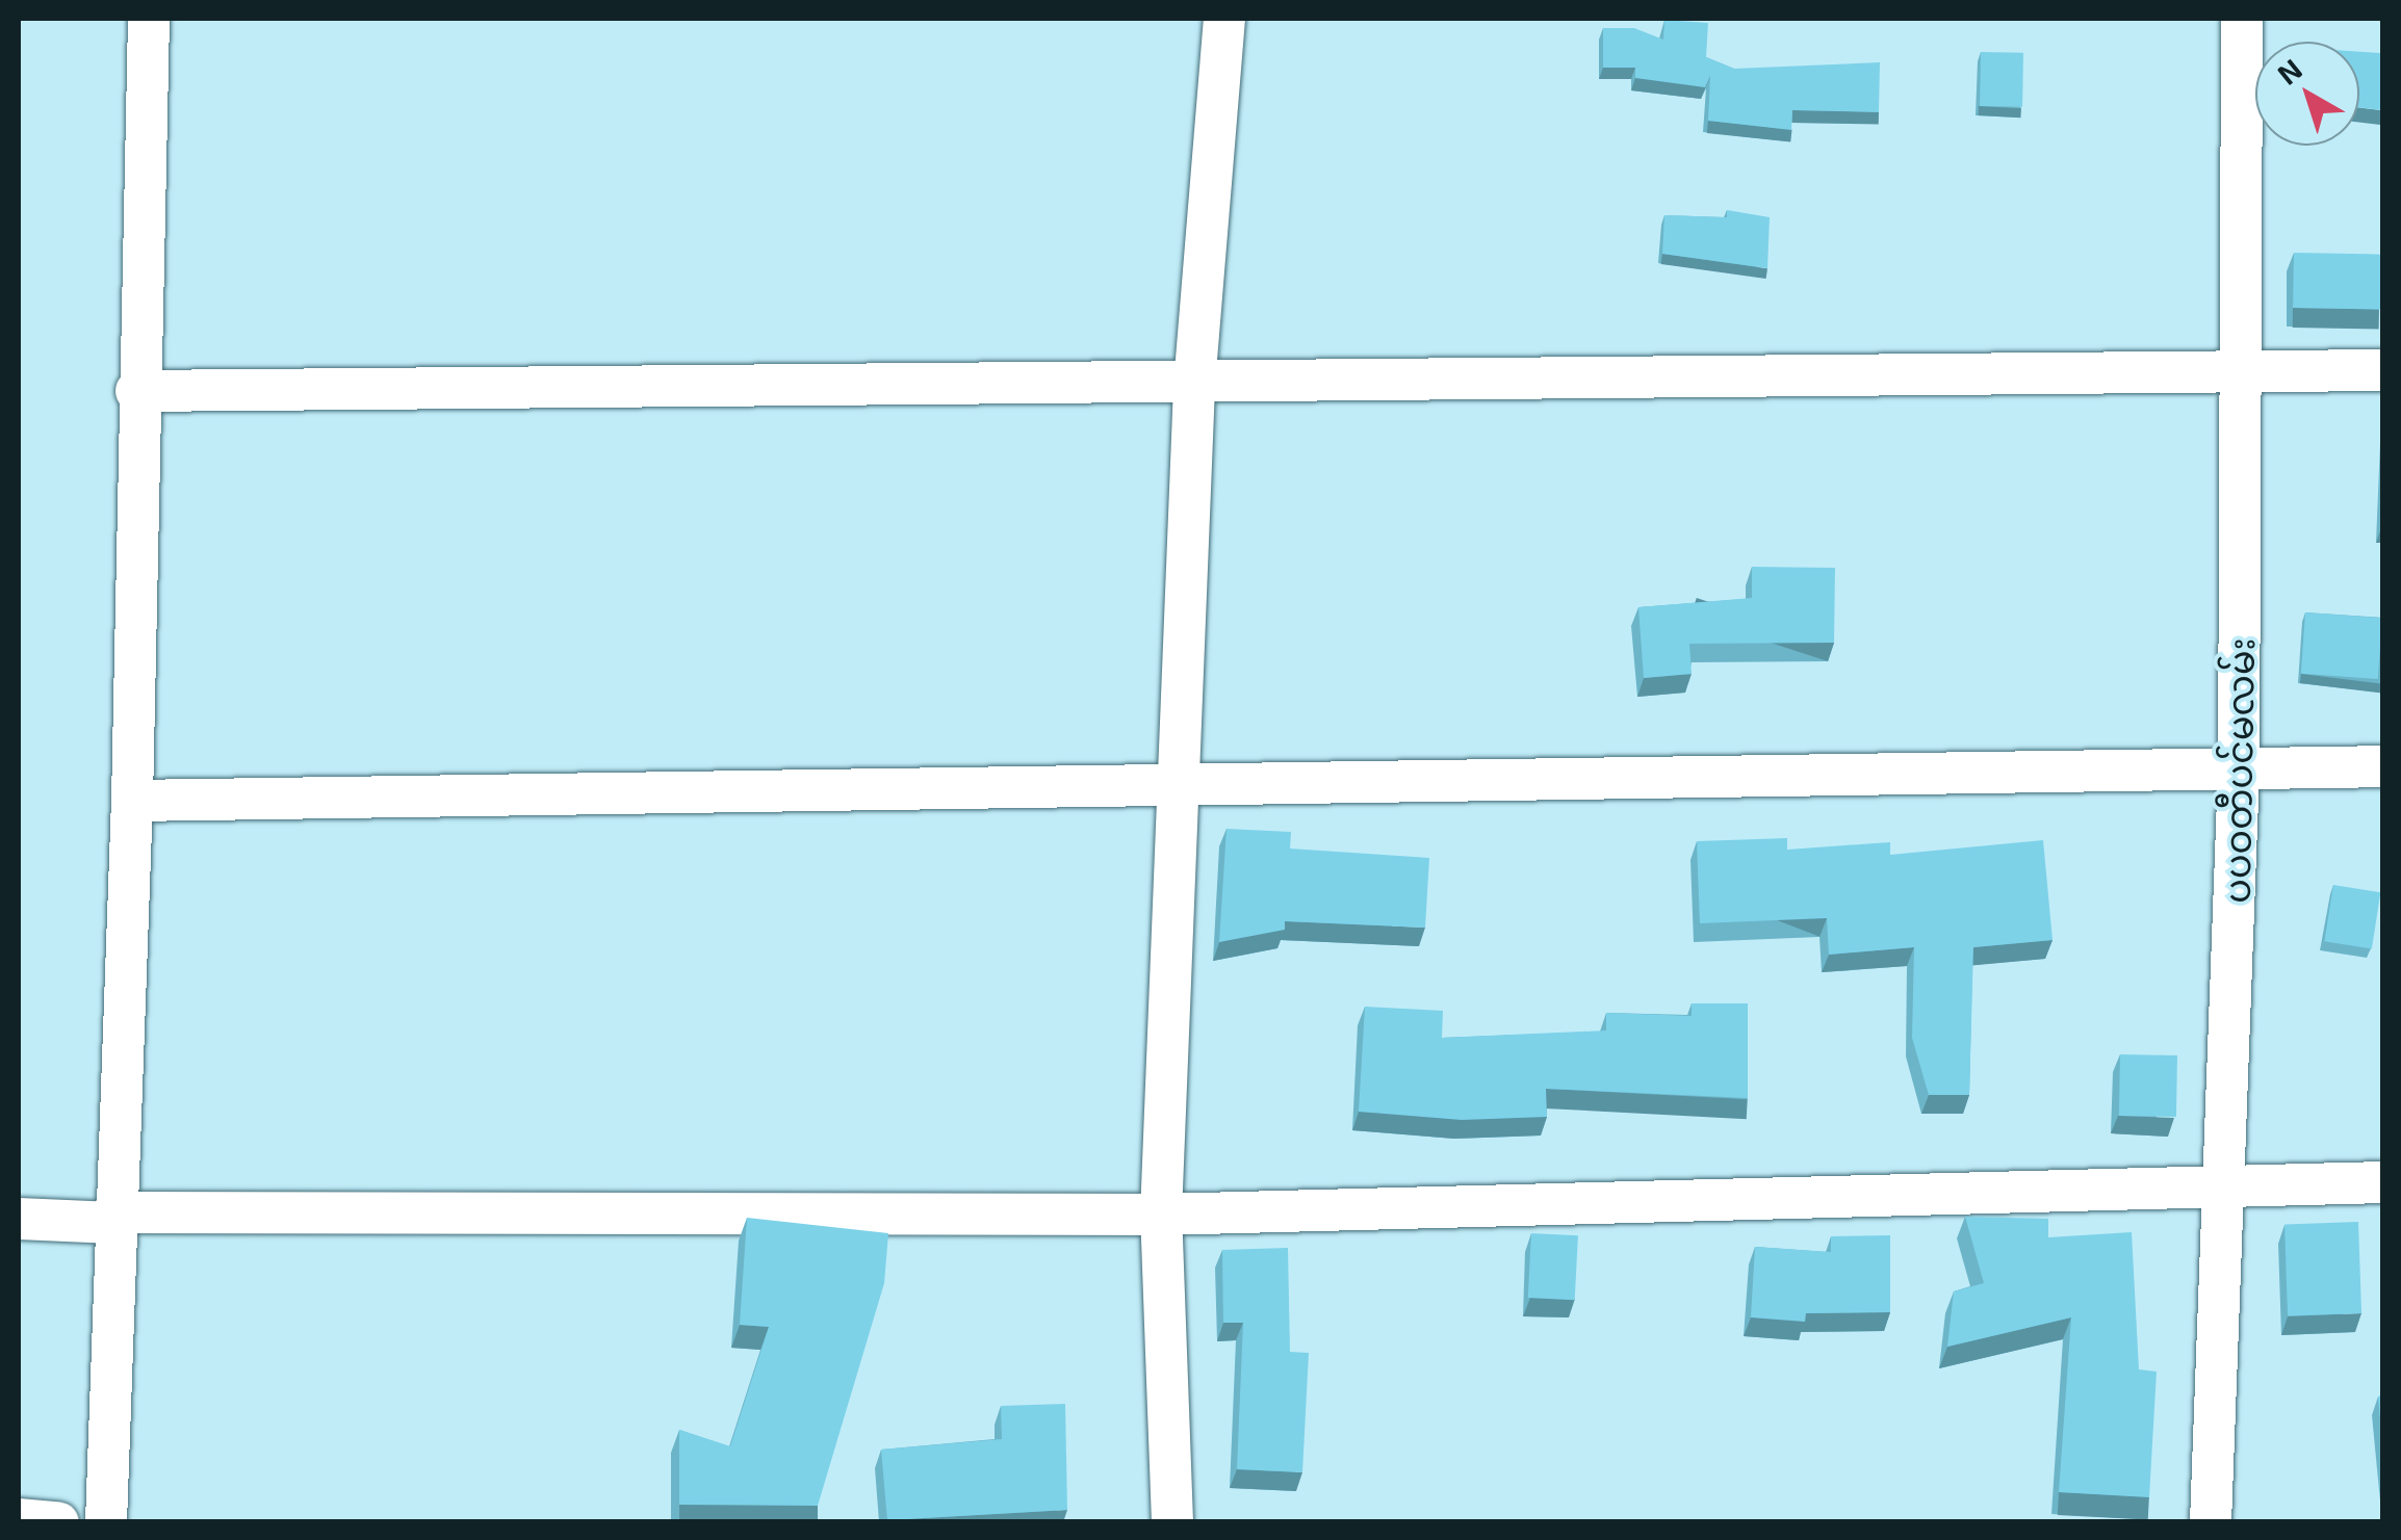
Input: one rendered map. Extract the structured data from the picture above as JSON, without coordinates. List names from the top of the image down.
{
  "streets": {
    "street": ["ပပဝတီပင်မလမ်း"]
  },
  "north": "top left"
}
